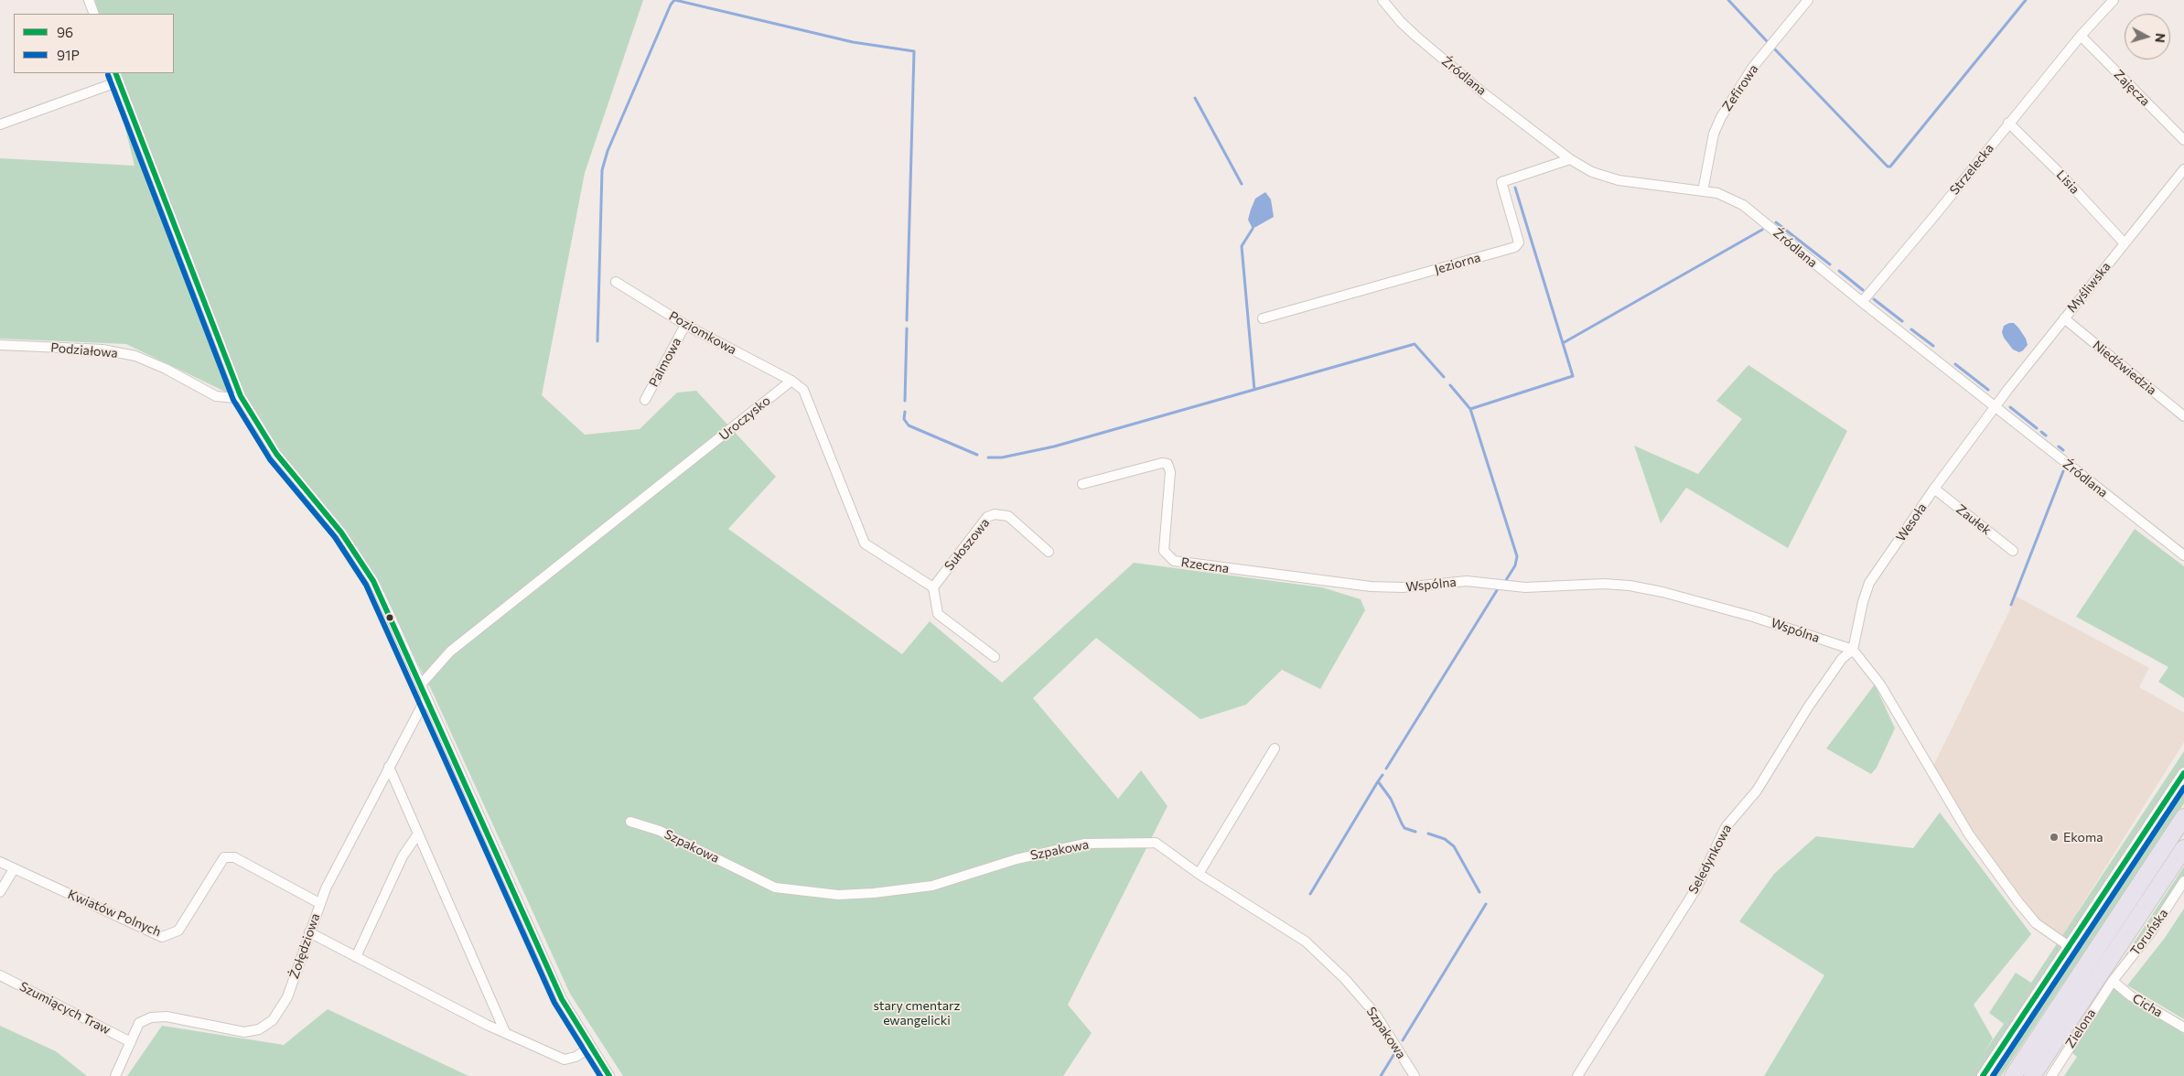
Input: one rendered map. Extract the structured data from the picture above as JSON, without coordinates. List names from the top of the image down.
{
  "streets": {
    "street": [
      "Źródlana",
      "Zefirowa",
      "Zajęcza",
      "Strzelecka",
      "Lisia",
      "Jeziorna",
      "Myśliwska",
      "Poziomkowa",
      "Podziałowa",
      "Palmowa",
      "Niedźwiedzia",
      "Uroczysko",
      "Zaułek",
      "Wesoła",
      "Sułoszowa",
      "Rzeczna",
      "Wspólna",
      "Szpakowa",
      "Seledynkowa",
      "Kwiatów Polnych",
      "Toruńska",
      "Żołędziowa",
      "Cicha",
      "Szumiących Traw",
      "Zielona"
    ]
  },
  "crossings": [
    ["Źródlana", "Zefirowa"],
    ["Źródlana", "Strzelecka"],
    ["Źródlana", "Jeziorna"],
    ["Źródlana", "Myśliwska"],
    ["Źródlana", "Wesoła"],
    ["Zajęcza", "Strzelecka"],
    ["Strzelecka", "Lisia"],
    ["Lisia", "Myśliwska"],
    ["Myśliwska", "Niedźwiedzia"],
    ["Myśliwska", "Wesoła"],
    ["Poziomkowa", "Palmowa"],
    ["Poziomkowa", "Uroczysko"],
    ["Zaułek", "Wesoła"],
    ["Wesoła", "Wspólna"],
    ["Wesoła", "Seledynkowa"],
    ["Rzeczna", "Wspólna"],
    ["Wspólna", "Seledynkowa"],
    ["Kwiatów Polnych", "Żołędziowa"],
    ["Toruńska", "Cicha"],
    ["Toruńska", "Zielona"],
    ["Żołędziowa", "Szumiących Traw"],
    ["Cicha", "Zielona"]
  ],
  "parks": ["stary cmentarz ewangelicki"],
  "places": ["Ekoma"],
  "lines": ["transit line 96", "transit line 91P"],
  "legend": ["96", "91P"],
  "north": "right"
}
